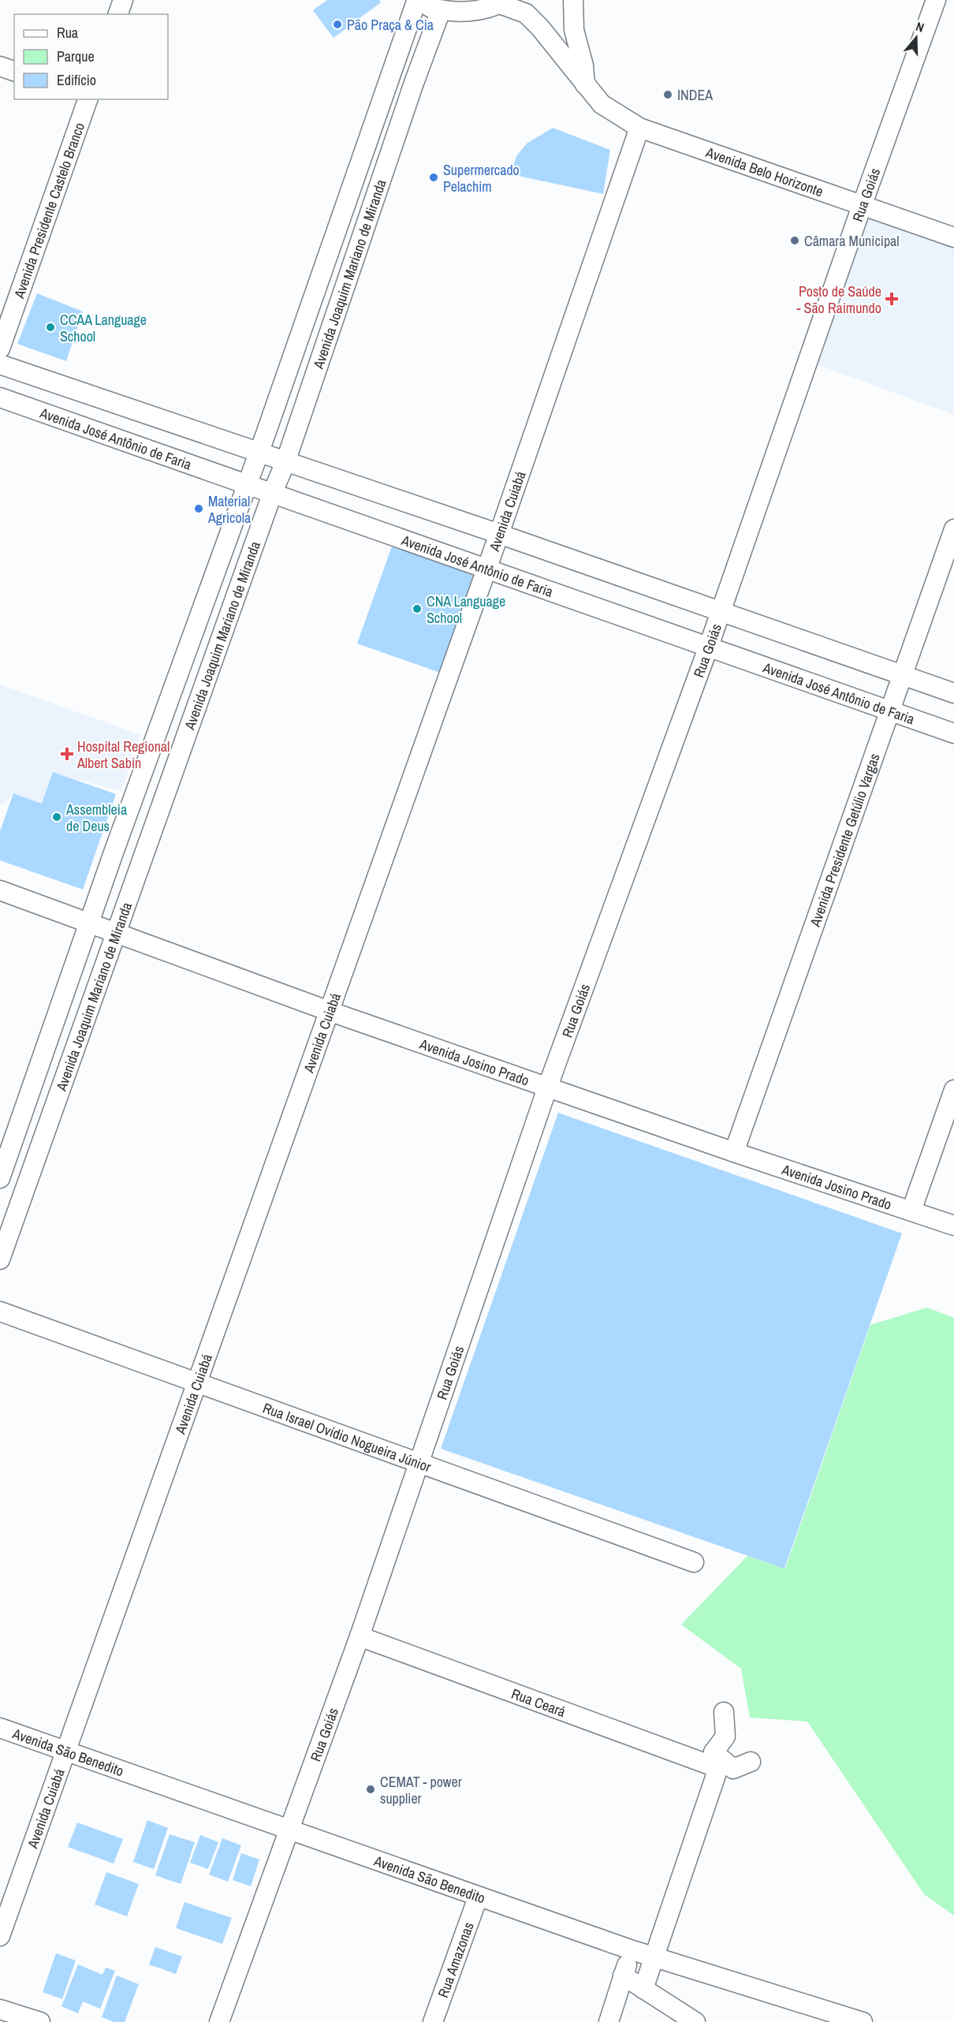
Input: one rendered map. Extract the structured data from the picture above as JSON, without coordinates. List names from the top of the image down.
{
  "streets": {
    "street": [
      "Avenida Belo Horizonte",
      "Rua Goiás",
      "Avenida Presidente Castelo Branco",
      "Avenida Joaquim Mariano de Miranda",
      "Avenida José Antônio de Faria",
      "Avenida Cuiabá",
      "Avenida Presidente Getúlio Vargas",
      "Avenida Josino Prado",
      "Rua Israel Ovídio Nogueira Júnior",
      "Rua Ceará",
      "Avenida São Benedito",
      "Rua Amazonas"
    ]
  },
  "crossings": [
    ["Avenida Belo Horizonte", "Rua Goiás"],
    ["Avenida Belo Horizonte", "Avenida Cuiabá"],
    ["Rua Goiás", "Avenida José Antônio de Faria"],
    ["Rua Goiás", "Avenida Josino Prado"],
    ["Rua Goiás", "Rua Israel Ovídio Nogueira Júnior"],
    ["Rua Goiás", "Rua Ceará"],
    ["Rua Goiás", "Avenida São Benedito"],
    ["Avenida Joaquim Mariano de Miranda", "Avenida José Antônio de Faria"],
    ["Avenida Joaquim Mariano de Miranda", "Avenida Josino Prado"],
    ["Avenida José Antônio de Faria", "Avenida Cuiabá"],
    ["Avenida José Antônio de Faria", "Avenida Presidente Getúlio Vargas"],
    ["Avenida Cuiabá", "Avenida Josino Prado"],
    ["Avenida Cuiabá", "Rua Israel Ovídio Nogueira Júnior"],
    ["Avenida Cuiabá", "Avenida São Benedito"],
    ["Avenida Presidente Getúlio Vargas", "Avenida Josino Prado"],
    ["Avenida São Benedito", "Rua Amazonas"]
  ],
  "places": {
    "other": [
      "Pão Praça & Cia",
      "INDEA",
      "Supermercado Pelachim",
      "Câmara Municipal",
      "CCAA Language School",
      "Material Agricola",
      "CNA Language School",
      "Assembleia de Deus",
      "CEMAT - power supplier"
    ],
    "health": ["Posto de Saúde - São Raimundo", "Hospital Regional Albert Sabin"]
  },
  "legend": ["Rua", "Parque", "Edifício"],
  "north": "top"
}
